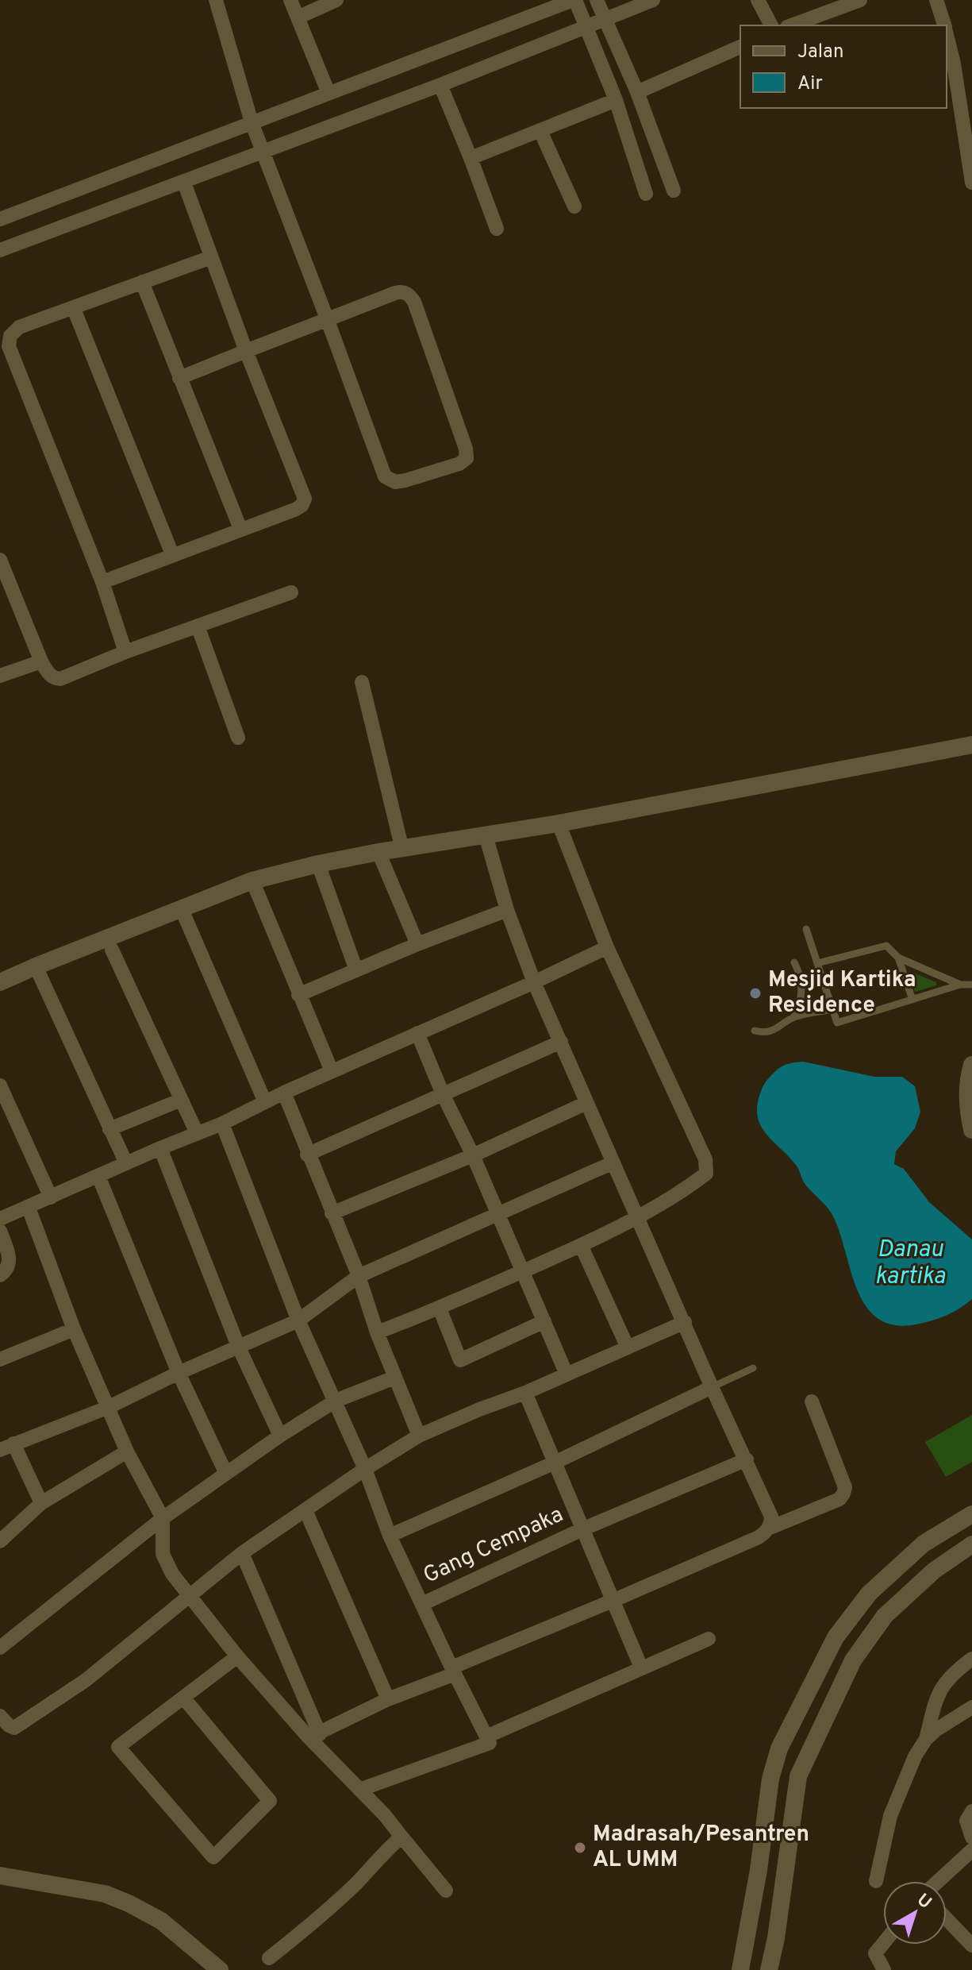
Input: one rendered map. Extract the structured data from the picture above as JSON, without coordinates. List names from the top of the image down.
{
  "streets": {
    "street": ["Gang Cempaka"]
  },
  "water": ["Danau kartika"],
  "places": ["Mesjid Kartika Residence", "Madrasah/Pesantren AL UMM"],
  "legend": ["Jalan", "Air"],
  "north": "top right"
}
